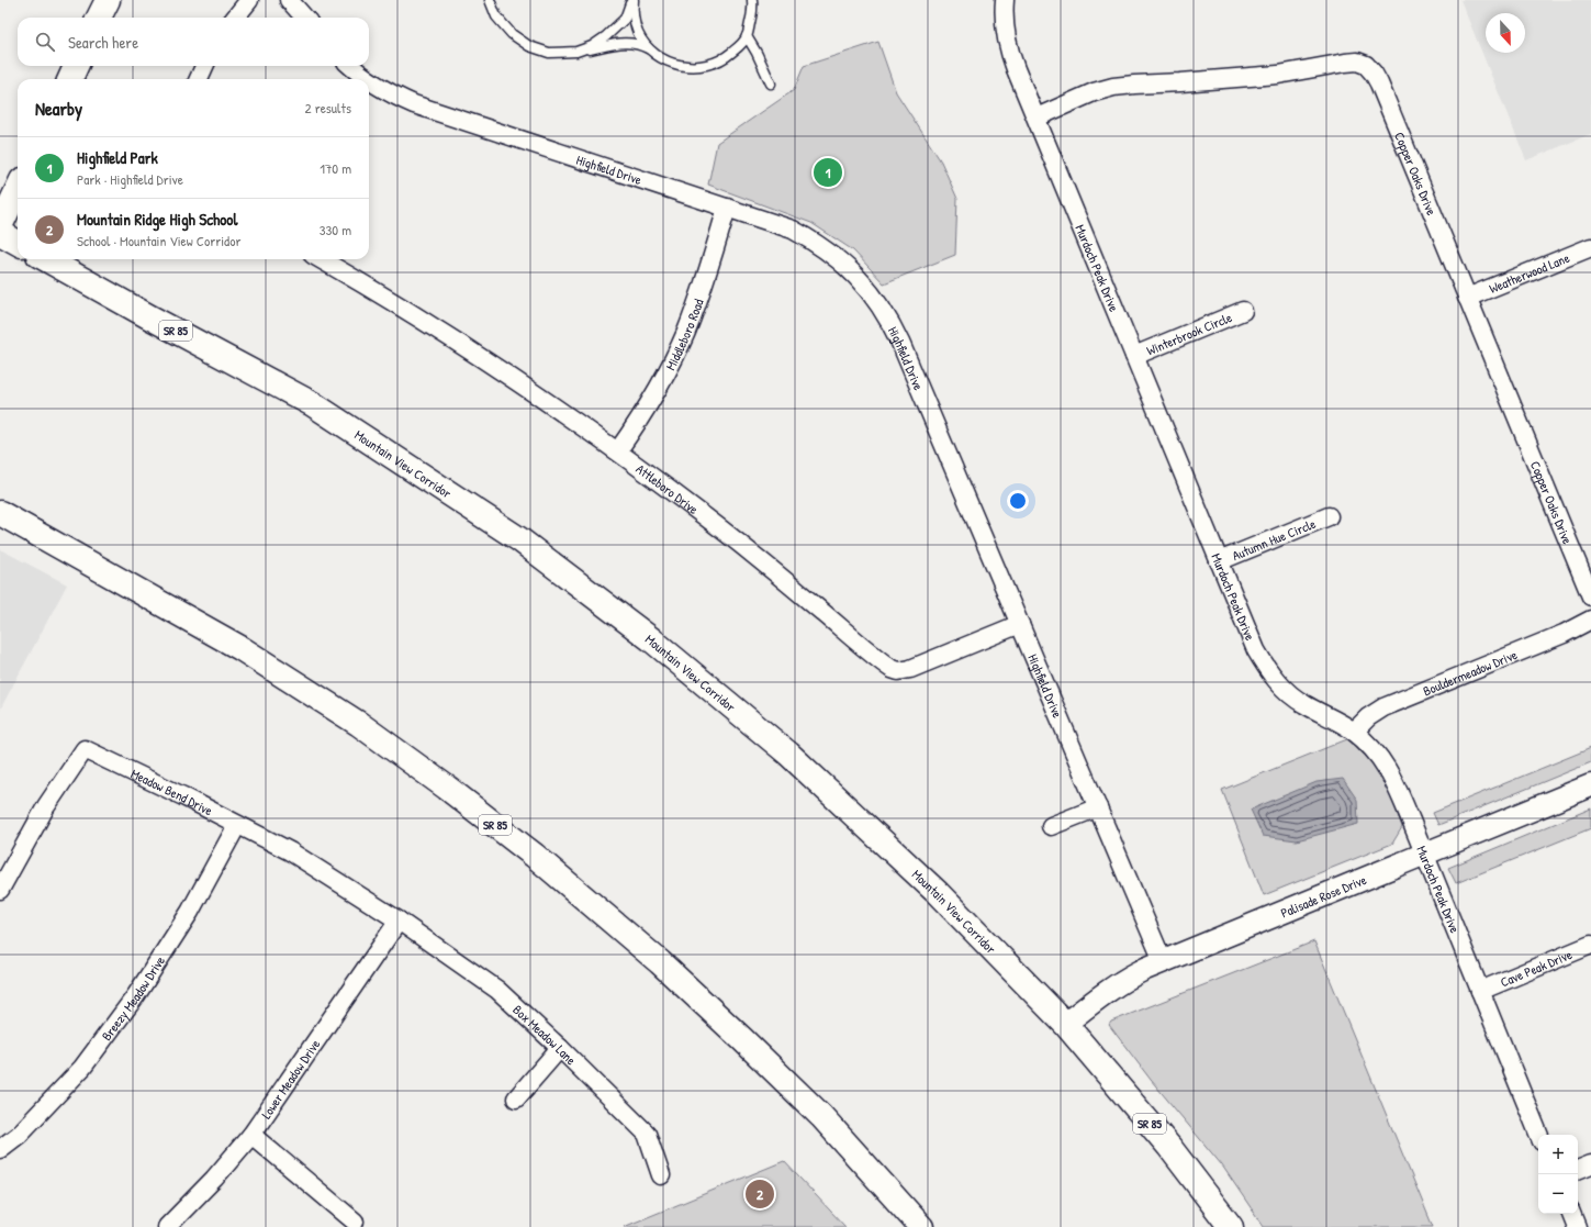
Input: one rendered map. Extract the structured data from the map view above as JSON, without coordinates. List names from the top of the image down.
{
  "streets": {
    "main road": ["SR 85", "Mountain View Corridor"],
    "street": [
      "Highfield Drive",
      "Copper Oaks Drive",
      "Murdoch Peak Drive",
      "Weatherwood Lane",
      "Winterbrook Circle",
      "Middleboro Road",
      "Attleboro Drive",
      "Autumn Hue Circle",
      "Bouldermeadow Drive",
      "Meadow Bend Drive",
      "Palisade Rose Drive",
      "Cave Peak Drive",
      "Breezy Meadow Drive",
      "Box Meadow Lane",
      "Lower Meadow Drive"
    ]
  },
  "crossings": [
    ["Highfield Drive", "Middleboro Road"],
    ["Highfield Drive", "Attleboro Drive"],
    ["Highfield Drive", "Palisade Rose Drive"],
    ["Copper Oaks Drive", "Murdoch Peak Drive"],
    ["Copper Oaks Drive", "Weatherwood Lane"],
    ["Murdoch Peak Drive", "Winterbrook Circle"],
    ["Murdoch Peak Drive", "Autumn Hue Circle"],
    ["Murdoch Peak Drive", "Bouldermeadow Drive"],
    ["Murdoch Peak Drive", "Palisade Rose Drive"],
    ["Murdoch Peak Drive", "Cave Peak Drive"],
    ["Middleboro Road", "Attleboro Drive"],
    ["Mountain View Corridor", "Palisade Rose Drive"],
    ["Meadow Bend Drive", "Breezy Meadow Drive"],
    ["Meadow Bend Drive", "Box Meadow Lane"],
    ["Meadow Bend Drive", "Lower Meadow Drive"],
    ["Box Meadow Lane", "Lower Meadow Drive"]
  ],
  "north": "bottom",
  "page": {
    "search": "Search here",
    "heading": ["Nearby", "2 results"],
    "list": [
      {
        "mark": "1",
        "name": "Highfield Park",
        "note": "Park · Highfield Drive",
        "value": "170 m"
      },
      {
        "mark": "2",
        "name": "Mountain Ridge High School",
        "note": "School · Mountain View Corridor",
        "value": "330 m"
      }
    ],
    "pins": ["1", "2"],
    "map_buttons": ["+", "−"]
  }
}
